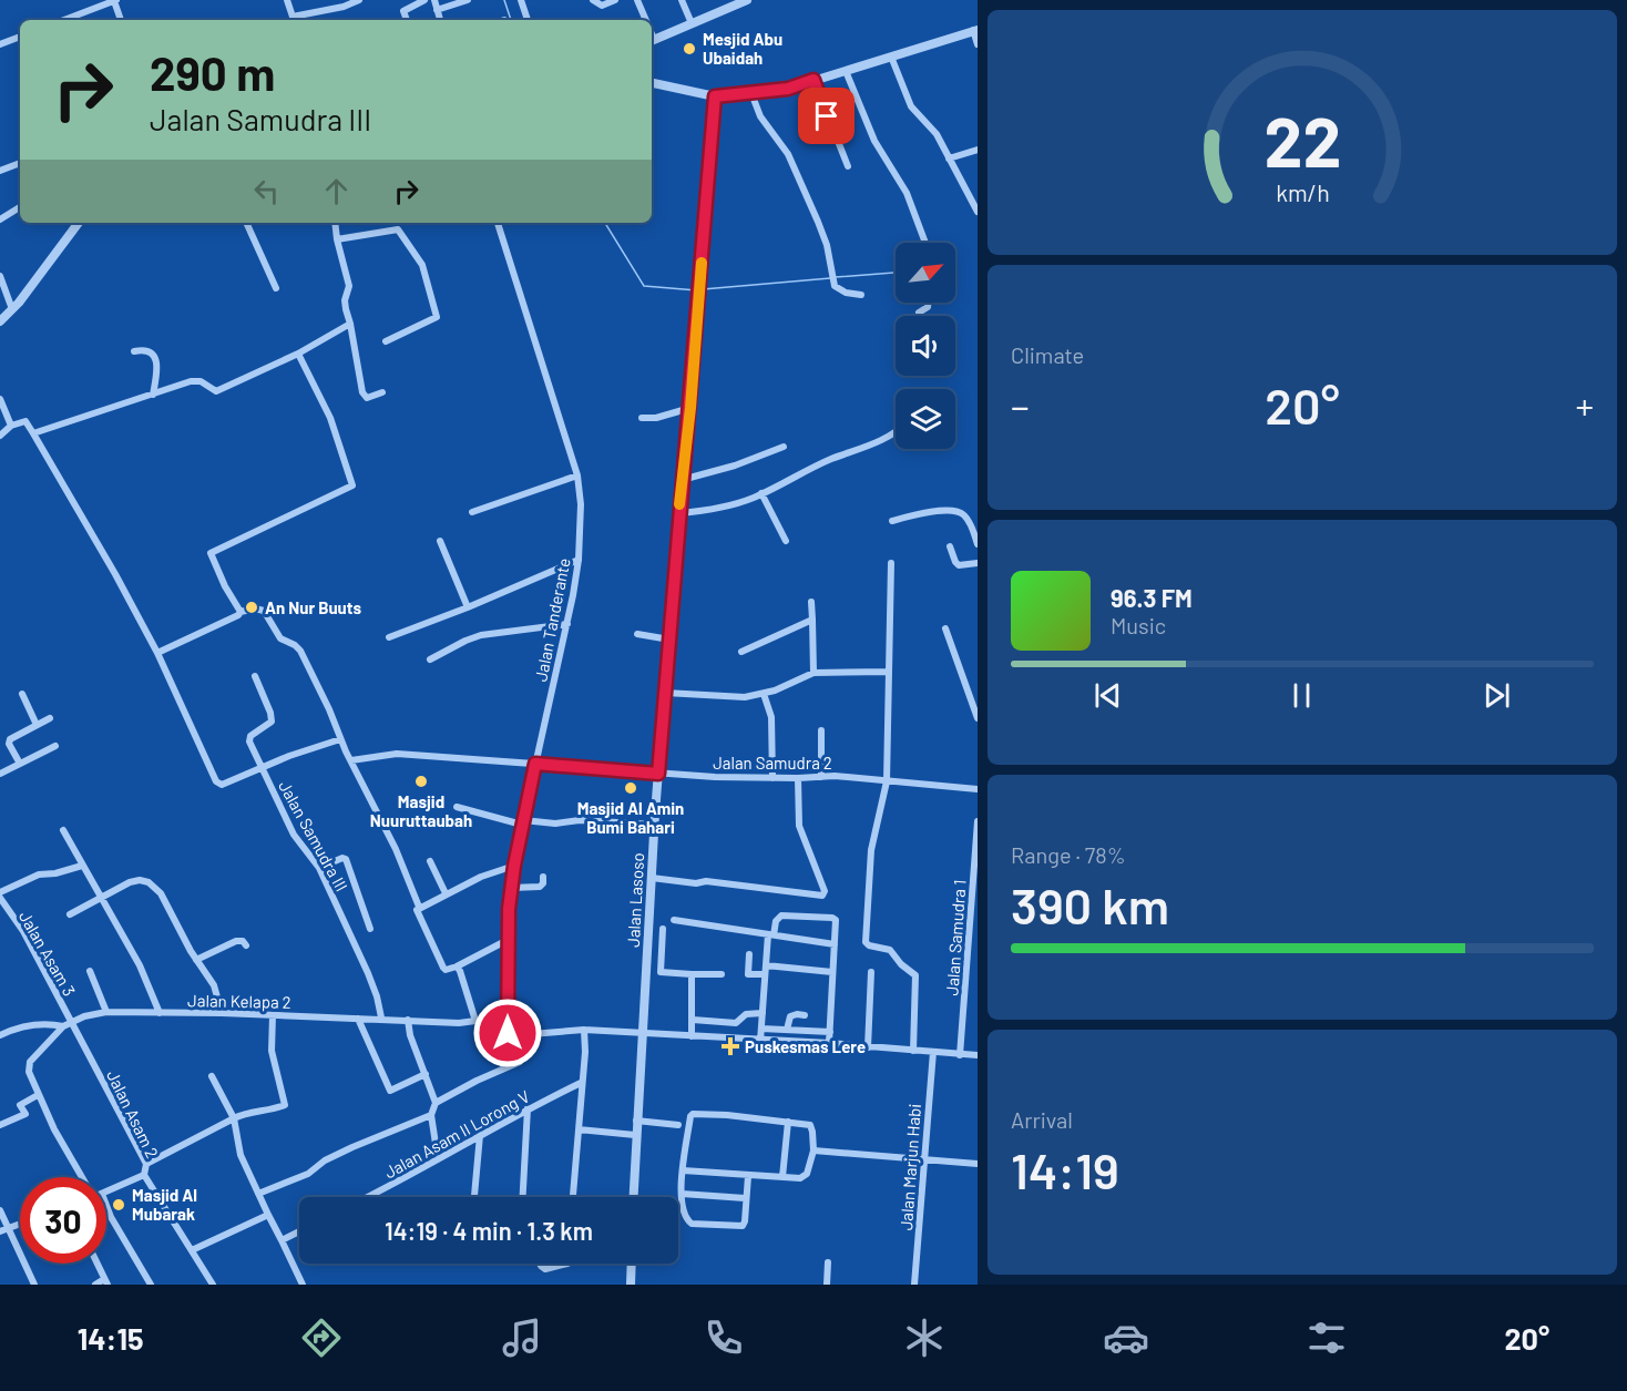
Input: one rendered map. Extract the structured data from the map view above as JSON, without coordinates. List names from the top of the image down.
{
  "streets": {
    "street": [
      "Jalan Tanderante",
      "Jalan Samudra 2",
      "Jalan Samudra III",
      "Jalan Lasoso",
      "Jalan Samudra 1",
      "Jalan Asam 3",
      "Jalan Kelapa 2",
      "Jalan Asam 2",
      "Jalan Asam II Lorong V",
      "Jalan Marjun Habi"
    ]
  },
  "crossings": [
    ["Jalan Tanderante", "Jalan Kelapa 2"],
    ["Jalan Samudra 2", "Jalan Lasoso"],
    ["Jalan Samudra III", "Jalan Kelapa 2"],
    ["Jalan Lasoso", "Jalan Kelapa 2"],
    ["Jalan Samudra 1", "Jalan Kelapa 2"],
    ["Jalan Asam 3", "Jalan Kelapa 2"],
    ["Jalan Asam 3", "Jalan Asam 2"],
    ["Jalan Kelapa 2", "Jalan Asam 2"],
    ["Jalan Kelapa 2", "Jalan Marjun Habi"]
  ],
  "places": {
    "other": [
      "Mesjid Abu Ubaidah",
      "An Nur Buuts",
      "Masjid Nuuruttaubah",
      "Masjid Al Amin Bumi Bahari",
      "Masjid Al Mubarak"
    ],
    "health": ["Puskesmas Lere"]
  },
  "north": "top right",
  "page": {
    "turn": ["290 m", "Jalan Samudra III"],
    "tile": [
      "Climate",
      ["Range · 78%", "390 km"],
      ["Arrival", "14:19"]
    ],
    "heat": ["−", "20°", "+"],
    "song": ["96.3 FM", "Music"],
    "limit": "30",
    "trip": "14:19 · 4 min · 1.3 km",
    "tabs": ["14:15", "20°"],
    "gauge": ["22", "km/h"]
  }
}
